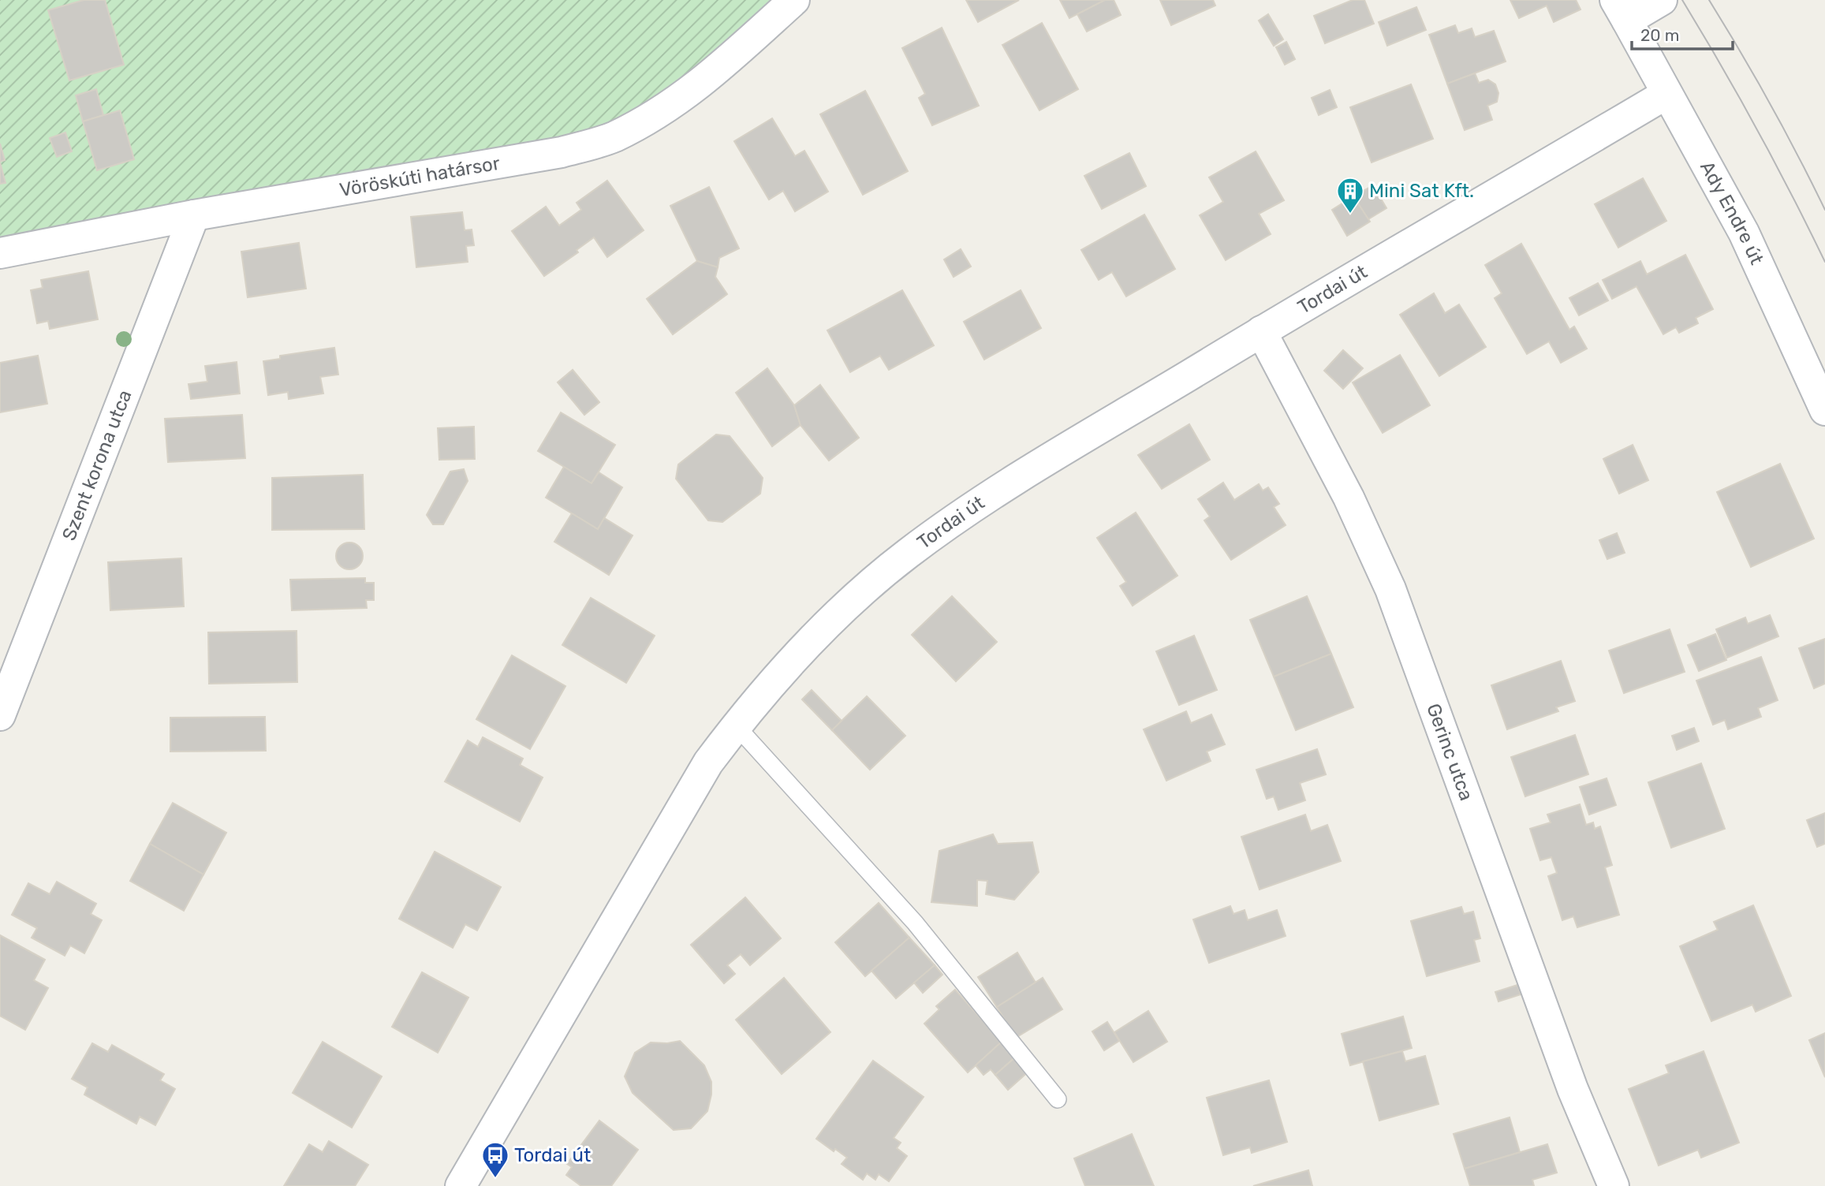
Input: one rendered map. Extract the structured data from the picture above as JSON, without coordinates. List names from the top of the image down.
{
  "streets": {
    "street": [
      "Vöröskúti határsor",
      "Ady Endre út",
      "Tordai út",
      "Szent korona utca",
      "Gerinc utca"
    ]
  },
  "crossings": [
    ["Vöröskúti határsor", "Szent korona utca"],
    ["Ady Endre út", "Tordai út"],
    ["Tordai út", "Gerinc utca"]
  ],
  "places": {
    "building": ["Mini Sat Kft."],
    "bus stop": ["Tordai út"]
  },
  "scale_bar": "20 m"
}
